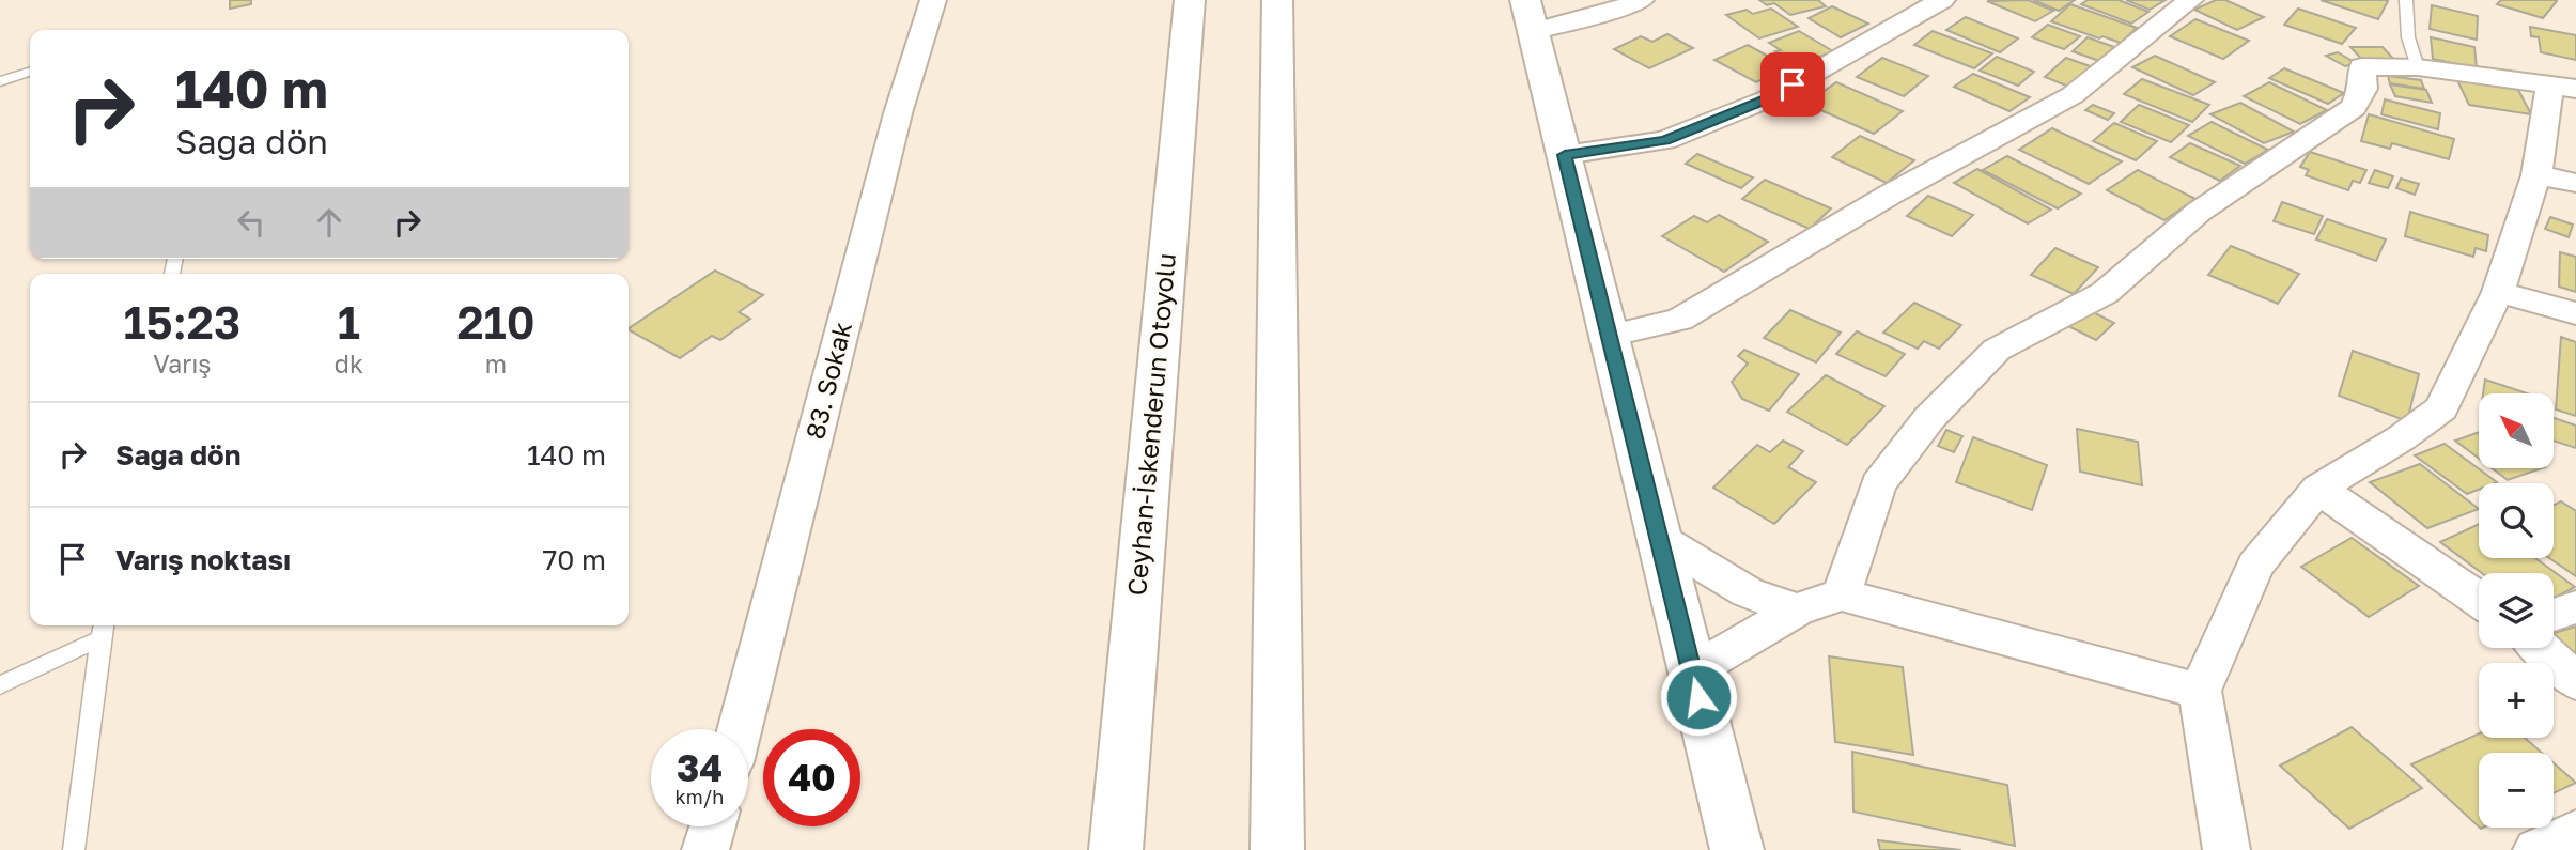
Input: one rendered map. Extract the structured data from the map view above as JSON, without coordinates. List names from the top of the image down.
{
  "streets": {
    "main road": ["Ceyhan-İskenderun Otoyolu"],
    "street": ["83. Sokak"]
  },
  "north": "top left",
  "page": {
    "turn": ["140 m", "Sağa dön"],
    "eta": [
      "15:23",
      "Varış",
      "1",
      "dk",
      "210",
      "m"
    ],
    "map_buttons": ["+", "−"],
    "list": [
      {
        "name": "Sağa dön",
        "value": "140 m"
      },
      {
        "name": "Varış noktası",
        "value": "70 m"
      }
    ],
    "speed": "34 km/h",
    "limit": "40"
  }
}
